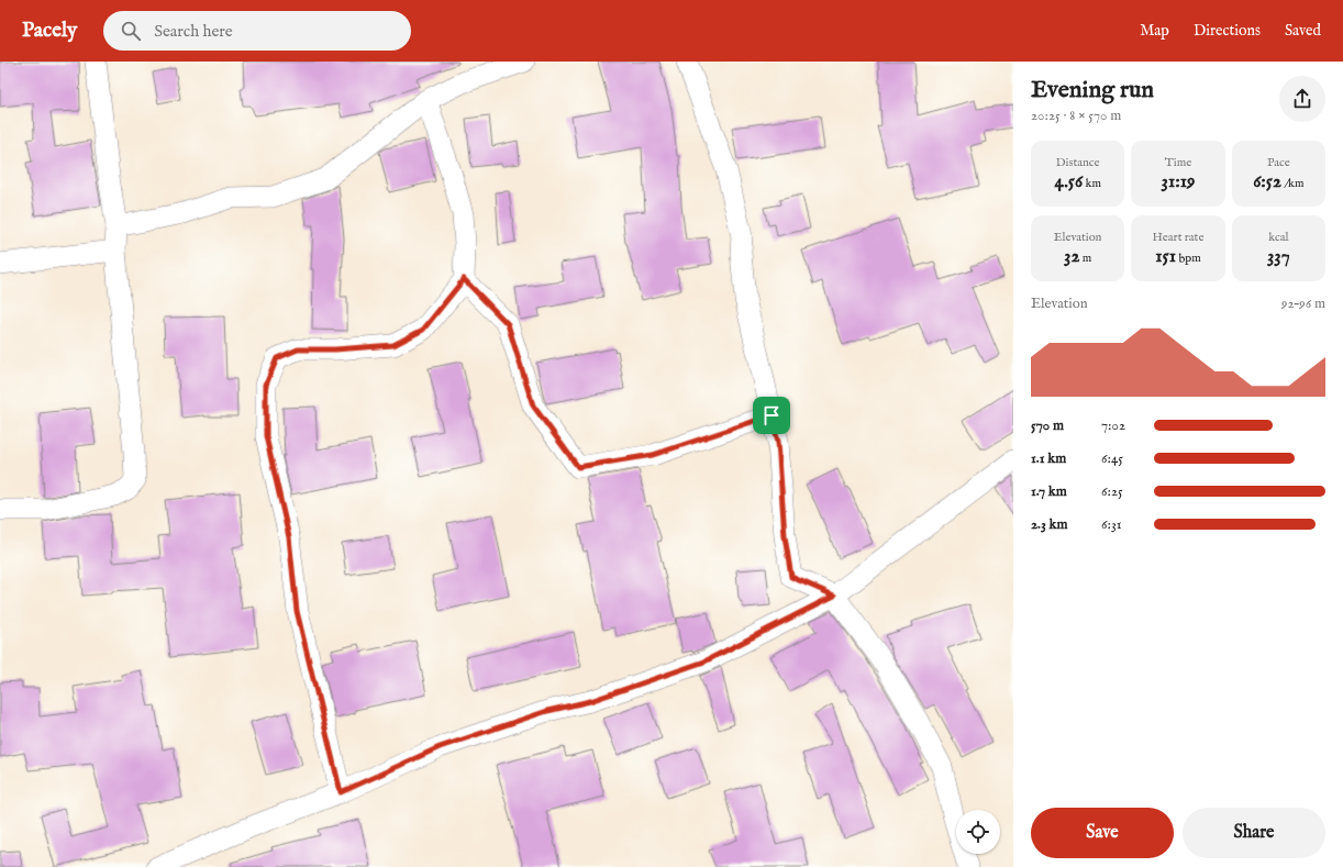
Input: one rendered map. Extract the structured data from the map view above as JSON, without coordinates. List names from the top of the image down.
{
  "page": {
    "header": "Pacely",
    "search": "Search here",
    "nav": ["Map", "Directions", "Saved"],
    "heading": ["Evening run", "20:25 · 8 × 570 m"],
    "stats": [
      ["Distance", "4.56 km"],
      ["Time", "31:19"],
      ["Pace", "6:52 /km"],
      ["Elevation", "32 m"],
      ["Heart rate", "151 bpm"],
      ["kcal", "337"]
    ],
    "chart": ["Elevation", "92–96 m"],
    "list": [
      {
        "name": "570 m",
        "note": "7:02"
      },
      {
        "name": "1.1 km",
        "note": "6:45"
      },
      {
        "name": "1.7 km",
        "note": "6:25"
      },
      {
        "name": "2.3 km",
        "note": "6:31"
      }
    ],
    "buttons": ["Save", "Share"]
  }
}
